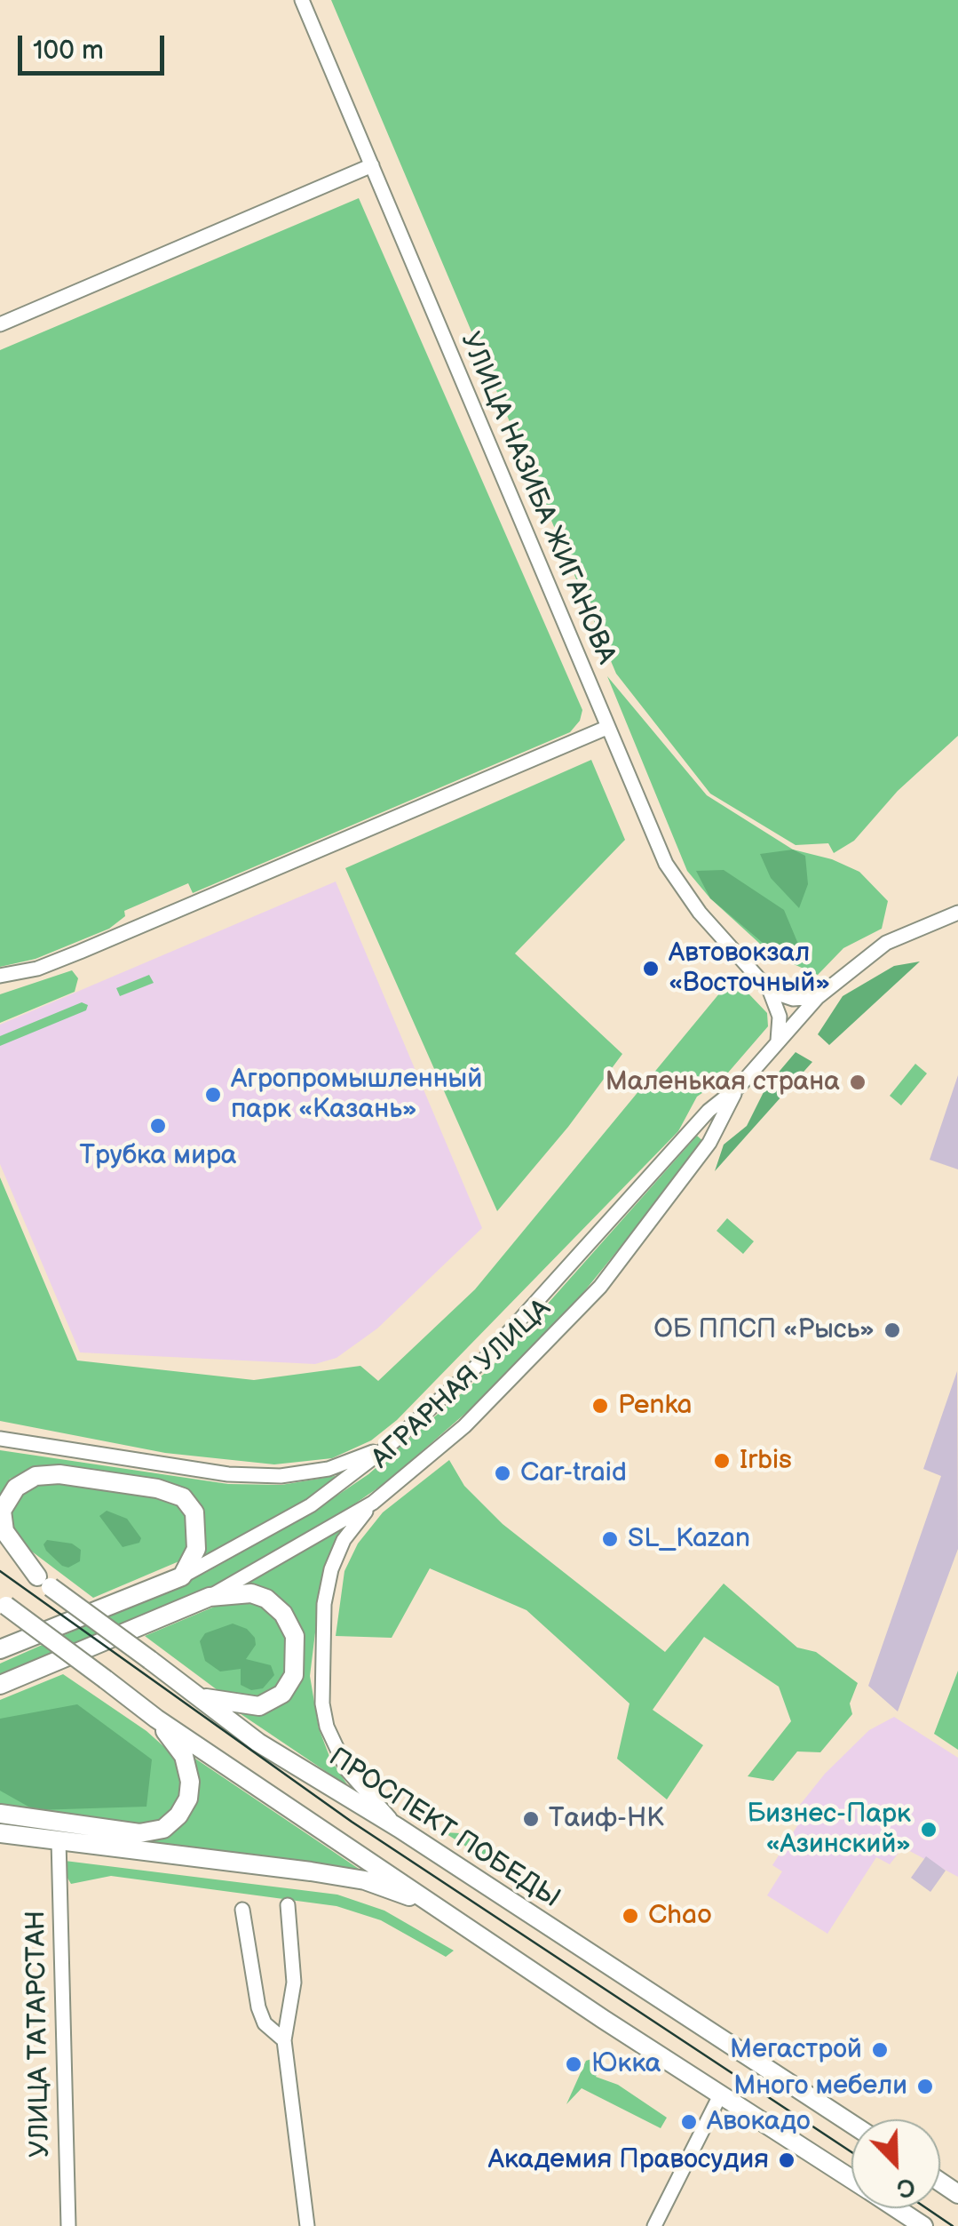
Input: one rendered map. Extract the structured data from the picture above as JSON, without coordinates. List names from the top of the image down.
{
  "streets": {
    "main road": ["АГРАРНАЯ УЛИЦА", "ПРОСПЕКТ ПОБЕДЫ"],
    "street": ["УЛИЦА НАЗИБА ЖИГАНОВА", "УЛИЦА ТАТАРСТАН"]
  },
  "crossings": [
    ["УЛИЦА НАЗИБА ЖИГАНОВА", "АГРАРНАЯ УЛИЦА"]
  ],
  "places": [
    "Автовокзал «Восточный»",
    "Маленькая страна",
    "Агропромышленный парк «Казань»",
    "Трубка мира",
    "ОБ ППСП «Рысь»",
    "Penka",
    "Irbis",
    "Car-traid",
    "SL_Kazan",
    "Таиф-НК",
    "Бизнес-Парк «Азинский»",
    "Chao",
    "Мегастрой",
    "Юкка",
    "Много мебели",
    "Авокадо",
    "Академия Правосудия"
  ],
  "scale_bar": "100 m",
  "north": "bottom right"
}
